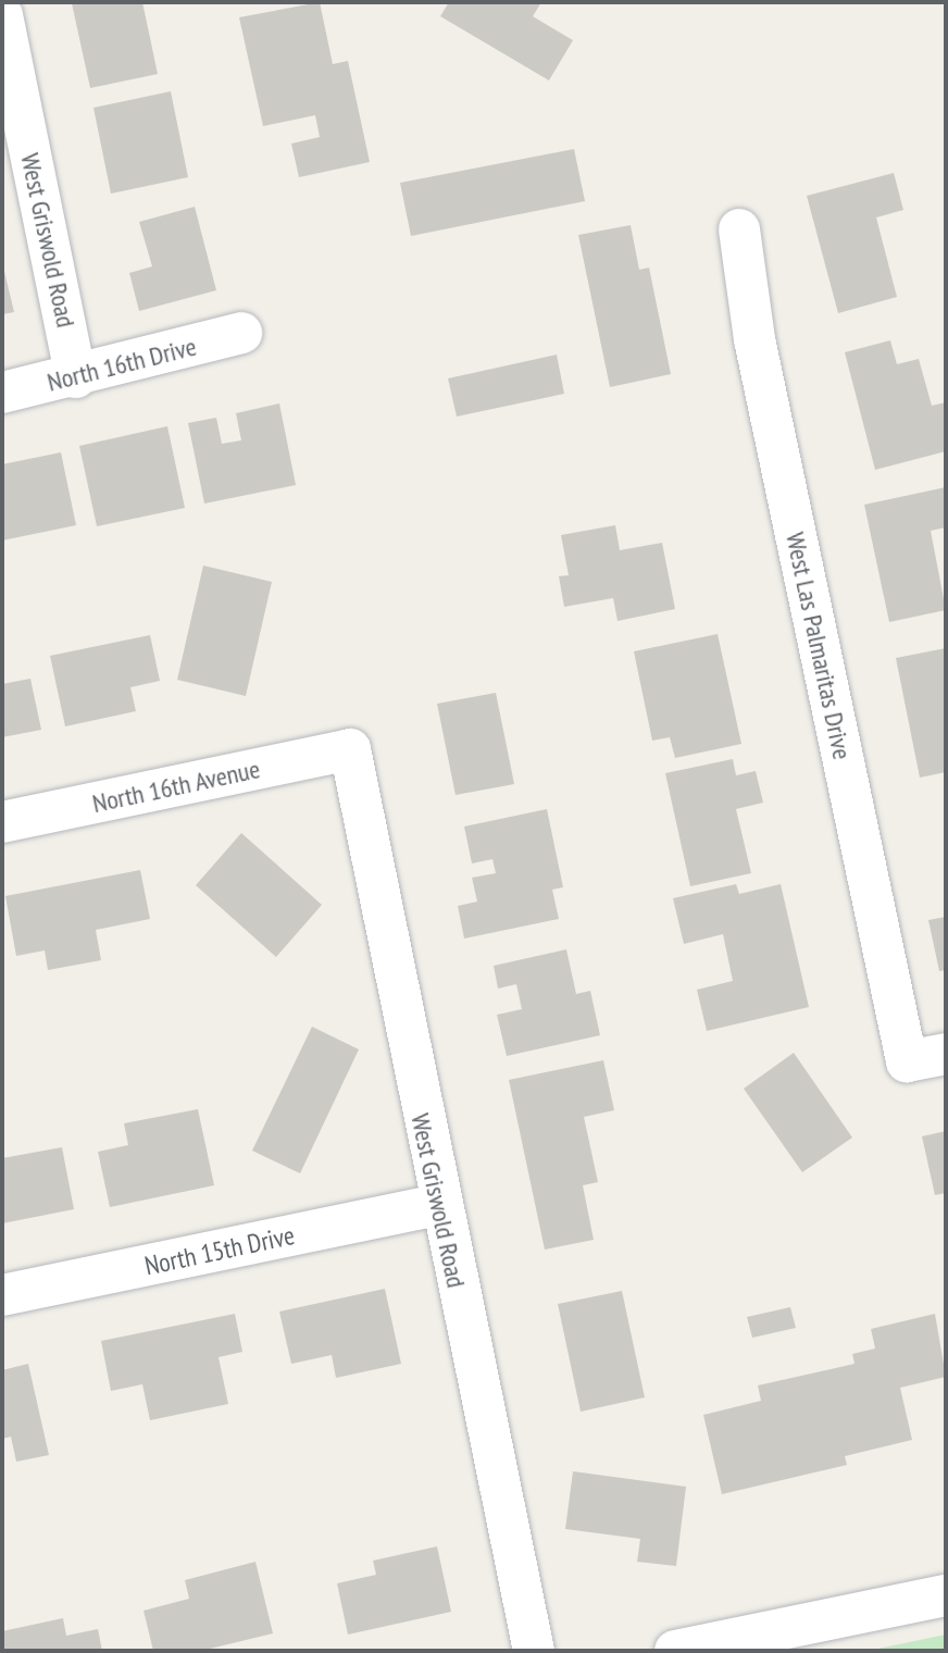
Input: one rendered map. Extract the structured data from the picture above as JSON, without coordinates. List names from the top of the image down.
{
  "streets": {
    "street": [
      "West Griswold Road",
      "North 16th Drive",
      "West Las Palmaritas Drive",
      "North 16th Avenue",
      "North 15th Drive"
    ]
  },
  "crossings": [
    ["West Griswold Road", "North 16th Drive"],
    ["West Griswold Road", "North 16th Avenue"],
    ["West Griswold Road", "North 15th Drive"]
  ]
}
